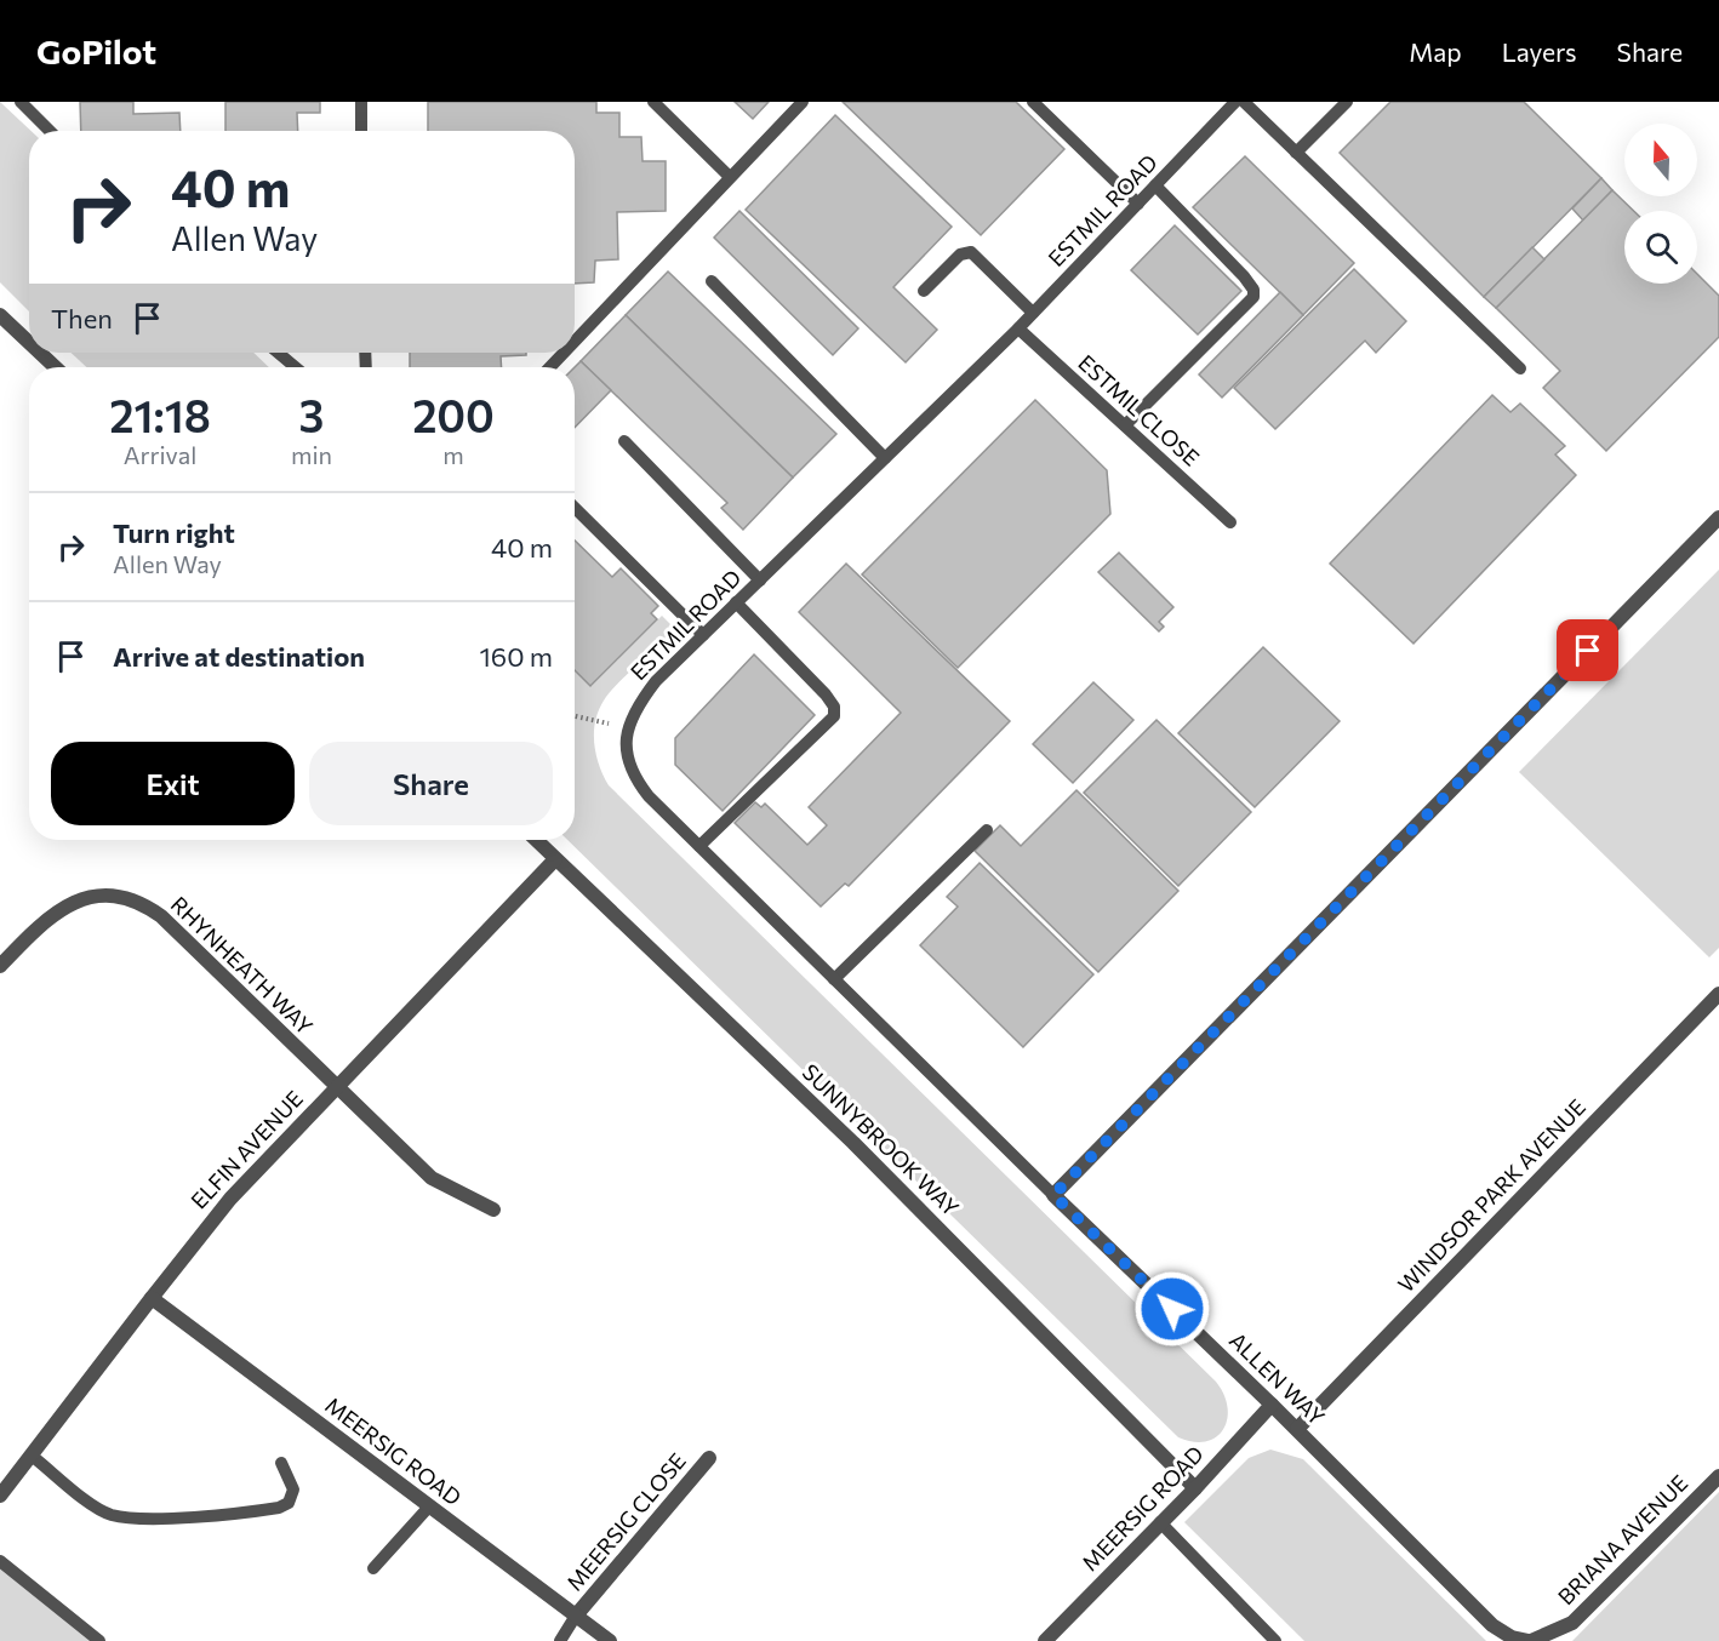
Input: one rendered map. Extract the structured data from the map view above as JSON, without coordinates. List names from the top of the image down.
{
  "streets": {
    "street": [
      "RHYNHEATH WAY",
      "SUNNYBROOK WAY",
      "ELFIN AVENUE",
      "WINDSOR PARK AVENUE",
      "ALLEN WAY",
      "MEERSIG ROAD",
      "MEERSIG CLOSE",
      "BRIANA AVENUE"
    ],
    "lane": ["ESTMIL ROAD", "ESTMIL CLOSE"]
  },
  "crossings": [
    ["ESTMIL ROAD", "ESTMIL CLOSE"],
    ["RHYNHEATH WAY", "ELFIN AVENUE"],
    ["SUNNYBROOK WAY", "ELFIN AVENUE"],
    ["SUNNYBROOK WAY", "MEERSIG ROAD"],
    ["ELFIN AVENUE", "MEERSIG ROAD"],
    ["WINDSOR PARK AVENUE", "ALLEN WAY"],
    ["ALLEN WAY", "MEERSIG ROAD"],
    ["ALLEN WAY", "BRIANA AVENUE"],
    ["MEERSIG ROAD", "MEERSIG CLOSE"]
  ],
  "north": "top",
  "page": {
    "header": "GoPilot",
    "nav": ["Map", "Layers", "Share"],
    "turn": ["40 m", "Allen Way"],
    "then": "Then",
    "eta": [
      "21:18",
      "Arrival",
      "3",
      "min",
      "200",
      "m"
    ],
    "list": [
      {
        "name": "Turn right",
        "note": "Allen Way",
        "value": "40 m"
      },
      {
        "name": "Arrive at destination",
        "value": "160 m"
      }
    ],
    "buttons": ["Exit", "Share"]
  }
}
